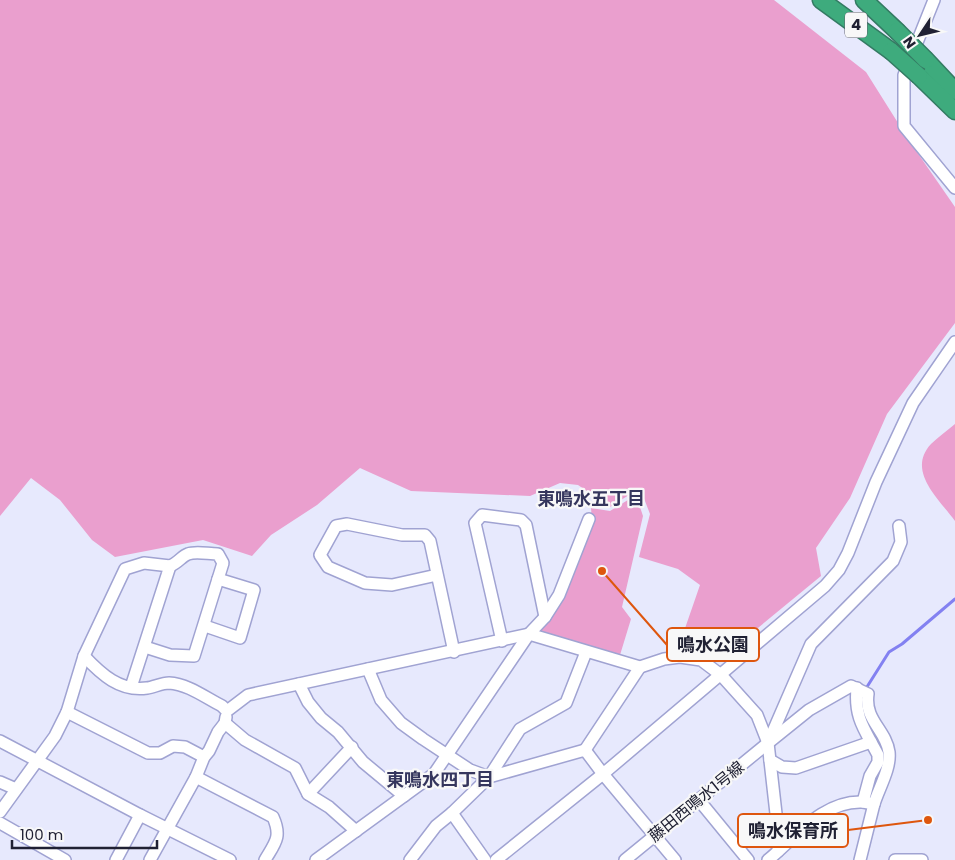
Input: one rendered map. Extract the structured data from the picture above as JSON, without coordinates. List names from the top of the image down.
{
  "streets": {
    "highway": ["4"],
    "street": ["藤田西鳴水1号線"]
  },
  "districts": ["東鳴水五丁目", "東鳴水四丁目"],
  "places": ["鳴水公園", "鳴水保育所"],
  "scale_bar": "100 m",
  "north": "bottom left"
}
